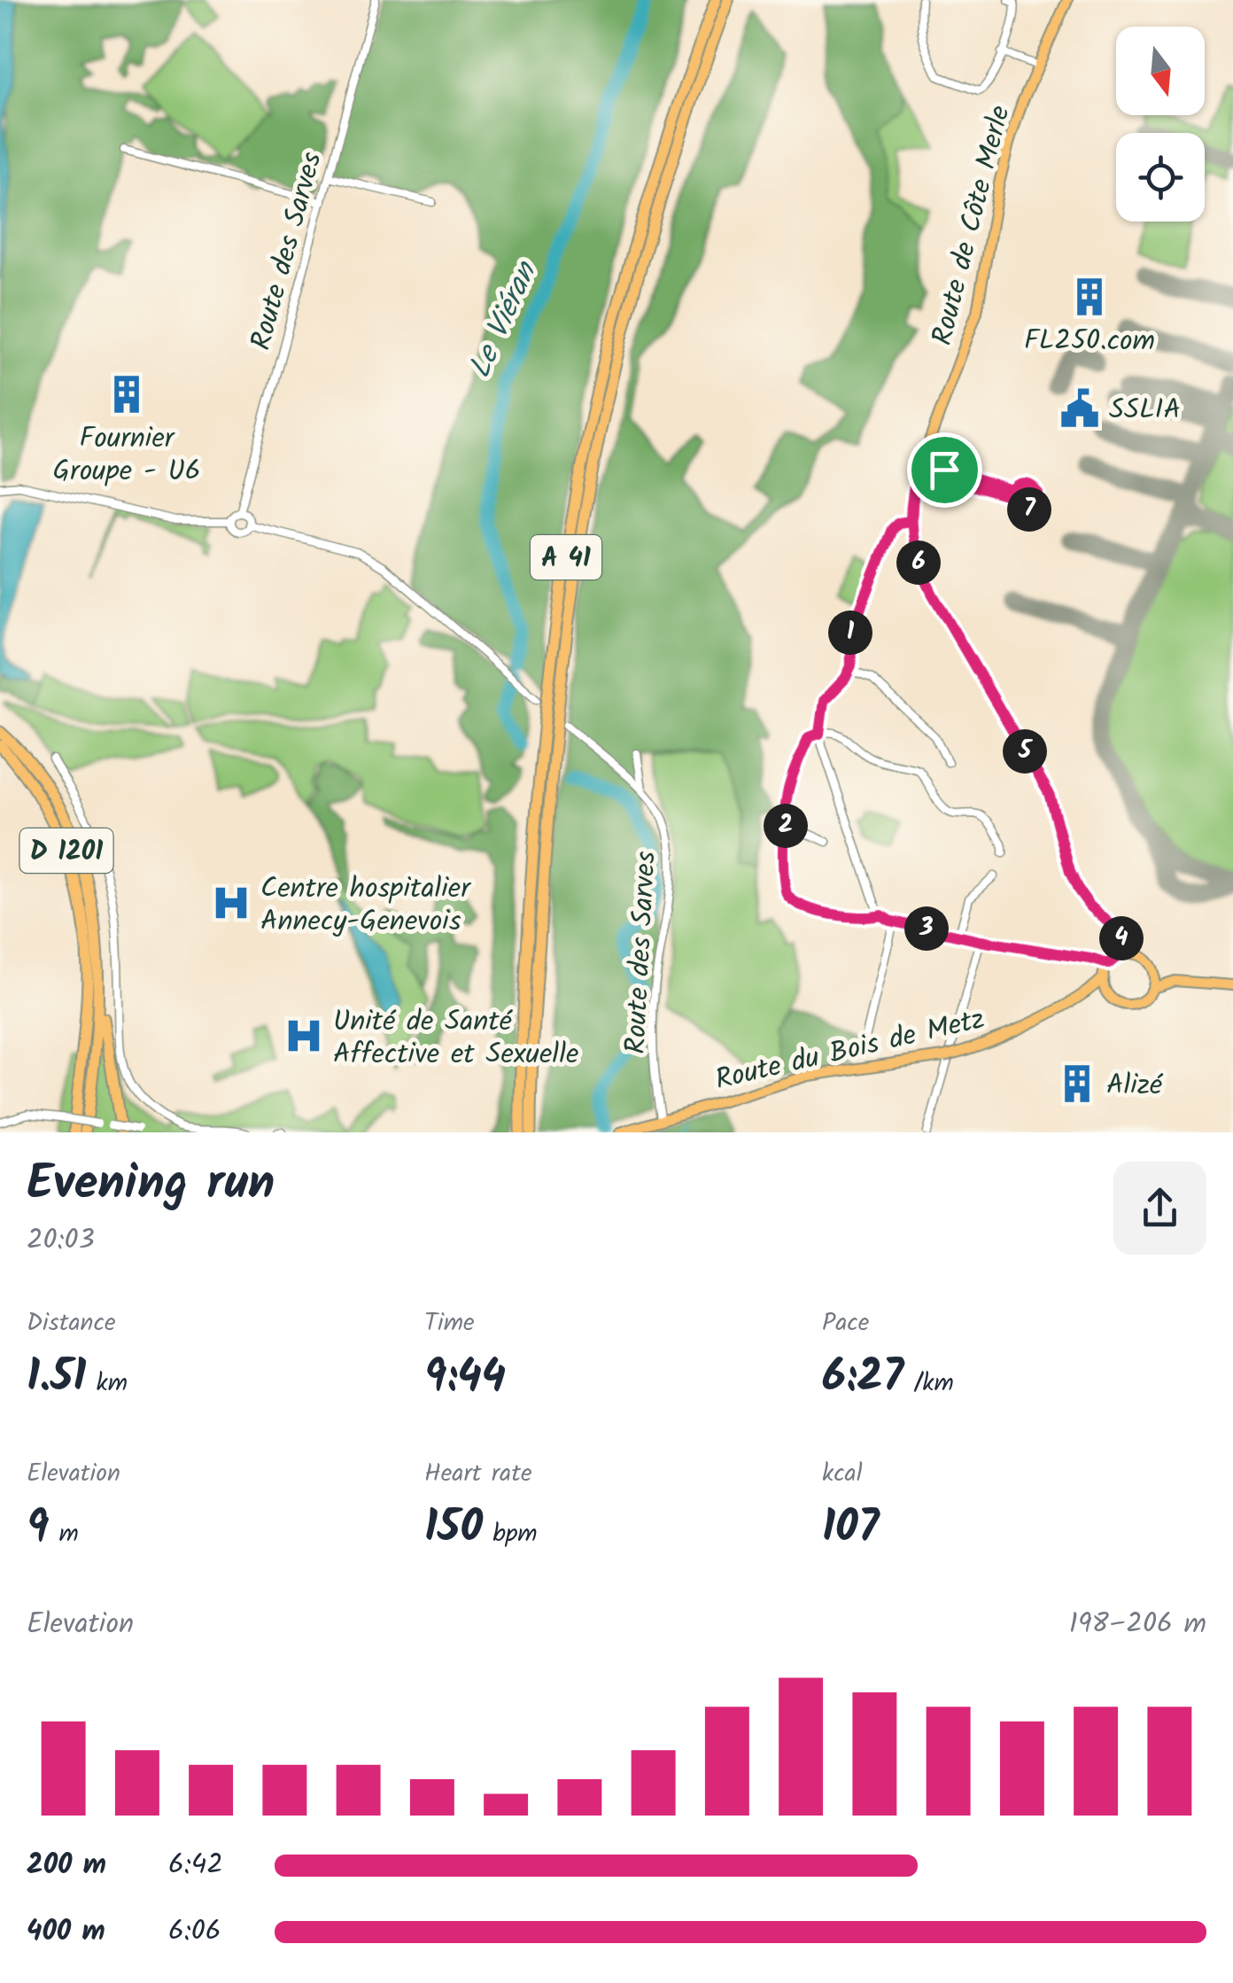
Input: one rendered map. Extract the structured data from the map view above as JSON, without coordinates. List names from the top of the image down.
{
  "streets": {
    "highway": ["A 41", "D 1201"],
    "main road": ["Route de Côte Merle", "Route du Bois de Metz"],
    "street": ["Route des Sarves"]
  },
  "crossings": [
    ["Route de Côte Merle", "Route du Bois de Metz"],
    ["Route des Sarves", "Route du Bois de Metz"]
  ],
  "water": ["Le Viéran"],
  "places": {
    "building": ["FL250.com", "Fournier Groupe - U6", "Alizé"],
    "public building": ["SSLIA"],
    "hospital": ["Centre hospitalier Annecy-Genevois", "Unité de Santé Affective et Sexuelle"]
  },
  "north": "bottom",
  "page": {
    "pins": [
      "7",
      "6",
      "1",
      "5",
      "2",
      "3",
      "4"
    ],
    "heading": ["Evening run", "20:03"],
    "stats": [
      ["Distance", "1.51 km"],
      ["Time", "9:44"],
      ["Pace", "6:27 /km"],
      ["Elevation", "9 m"],
      ["Heart rate", "150 bpm"],
      ["kcal", "107"]
    ],
    "chart": ["Elevation", "198–206 m"],
    "list": [
      {
        "name": "200 m",
        "note": "6:42"
      },
      {
        "name": "400 m",
        "note": "6:06"
      }
    ]
  }
}
